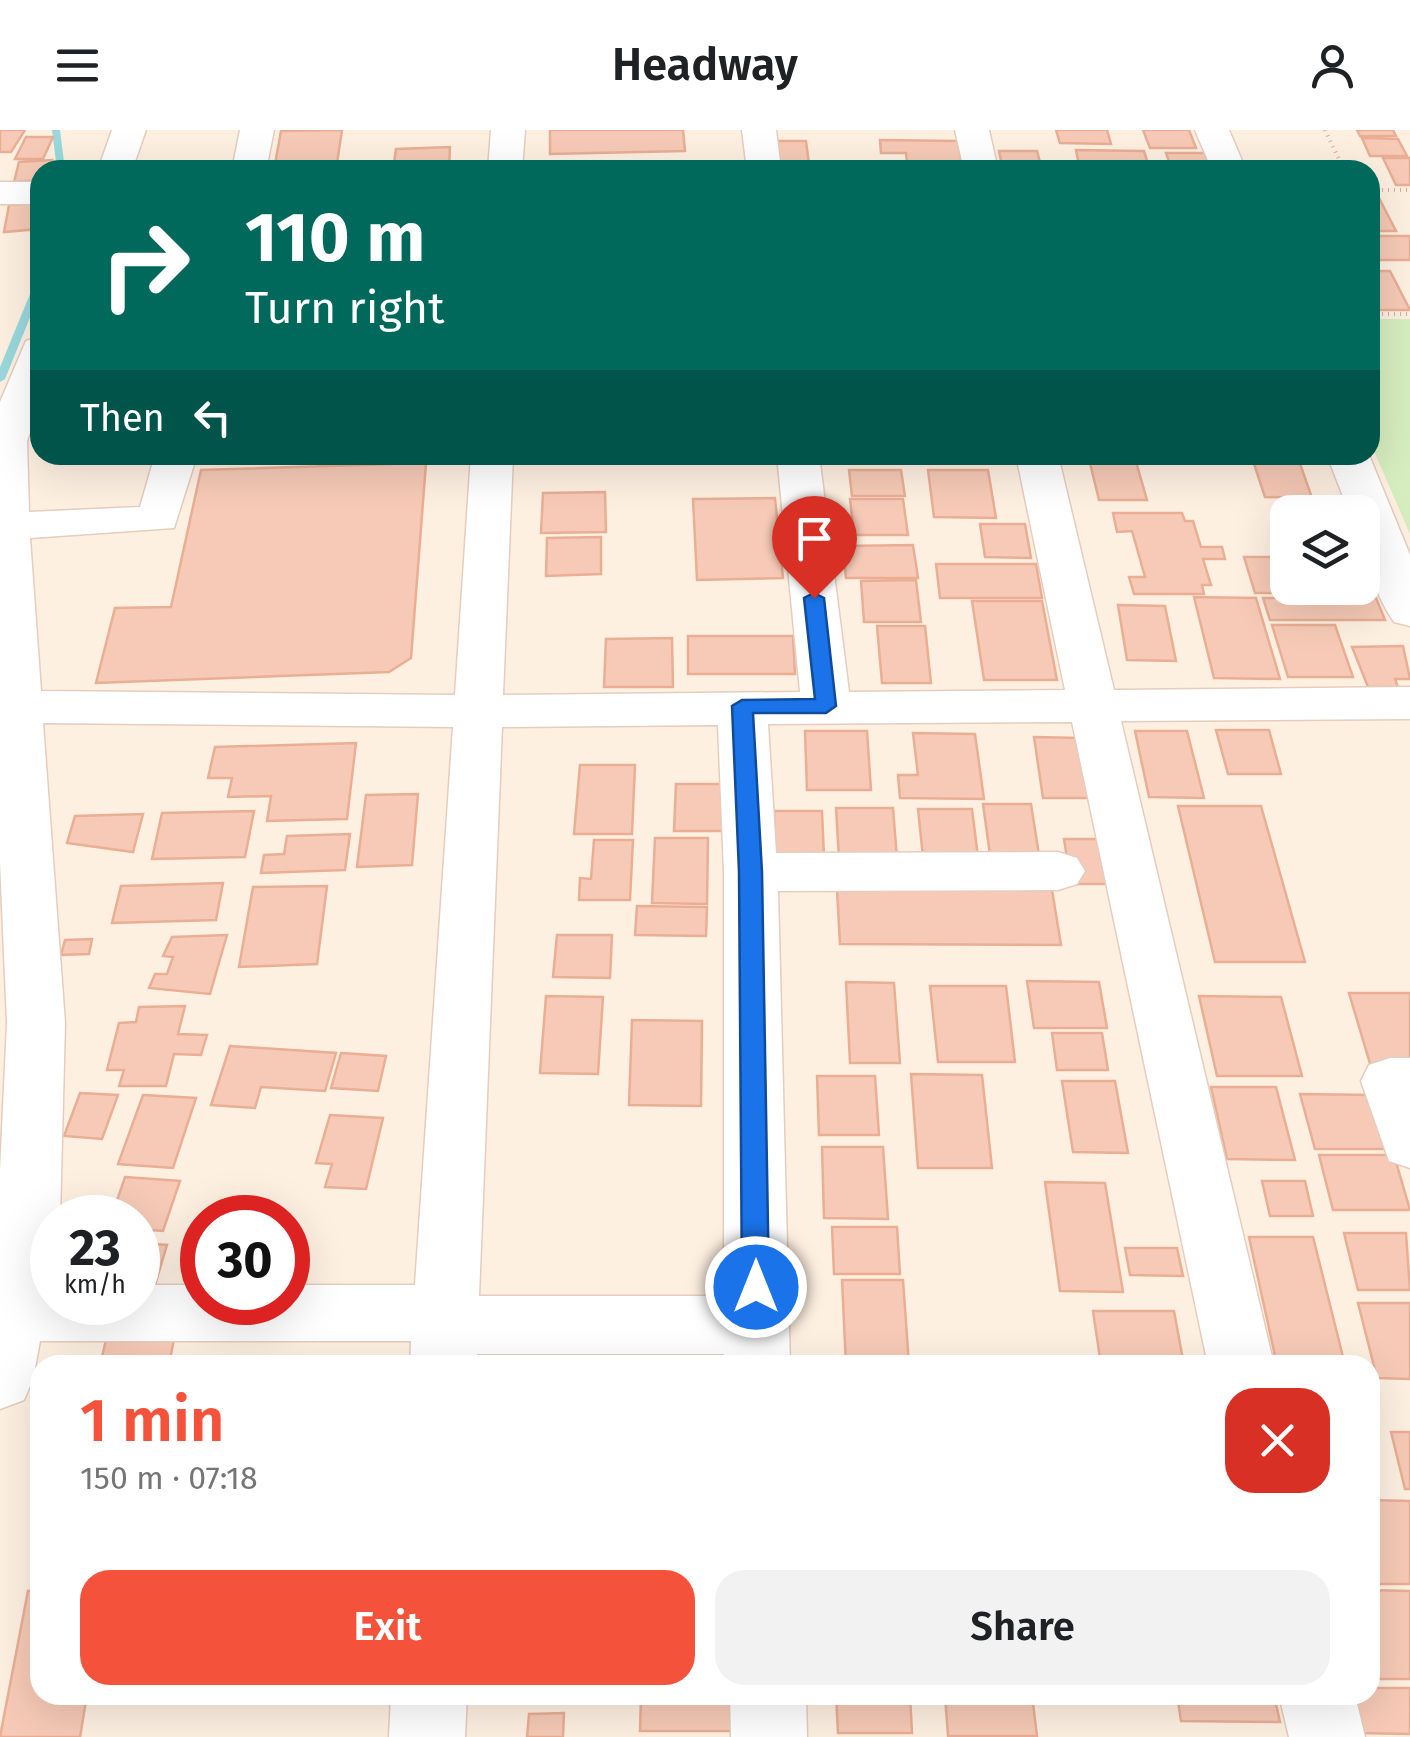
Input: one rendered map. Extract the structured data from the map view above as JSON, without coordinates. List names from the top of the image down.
{
  "page": {
    "header": "Headway",
    "turn": ["110 m", "Turn right"],
    "then": "Then",
    "speed": "23 km/h",
    "limit": "30",
    "heading": ["1 min", "150 m · 07:18"],
    "buttons": ["Exit", "Share"]
  }
}
